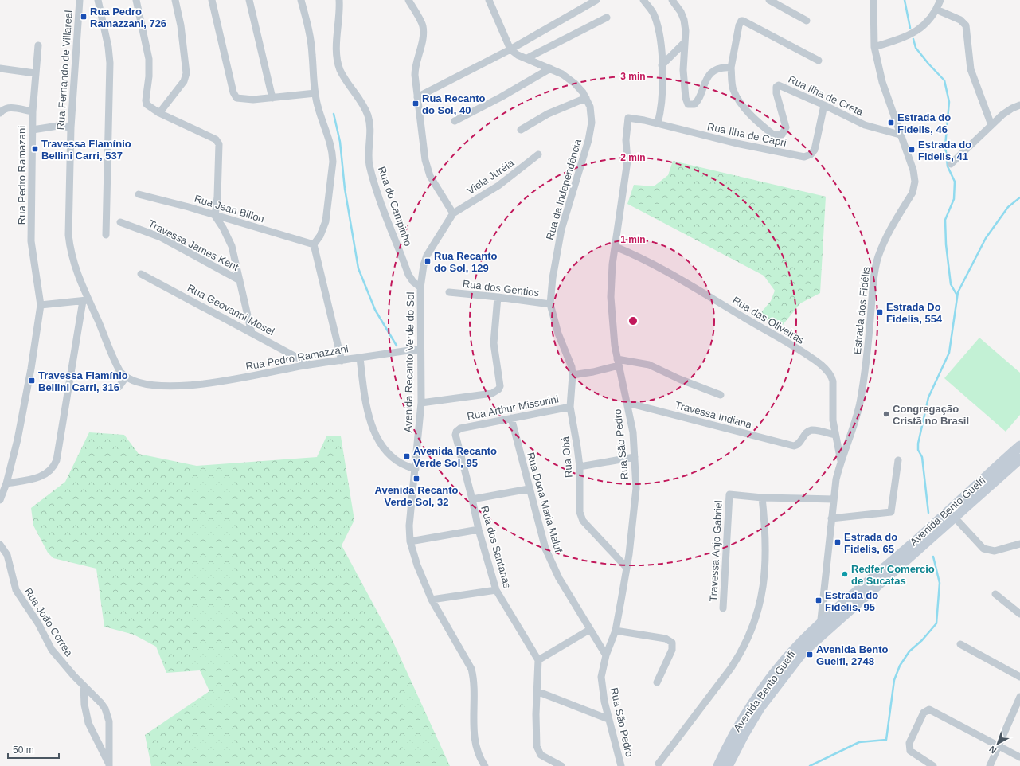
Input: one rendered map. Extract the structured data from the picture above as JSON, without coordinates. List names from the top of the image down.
{
  "streets": {
    "main road": ["Avenida Bento Guelfi"],
    "street": [
      "Rua Fernando de Villareal",
      "Rua Ilha de Creta",
      "Rua Ilha de Capri",
      "Rua Pedro Ramazani",
      "Viela Juréia",
      "Rua da Independência",
      "Rua do Campinho",
      "Rua Jean Billon",
      "Travessa James Kent",
      "Rua dos Gentios",
      "Rua Geovanni Mosel",
      "Estrada dos Fidélis",
      "Rua das Oliveiras",
      "Rua Pedro Ramazzani",
      "Avenida Recanto Verde do Sol",
      "Rua Arthur Missurini",
      "Travessa Indiana",
      "Rua São Pedro",
      "Rua Obá",
      "Rua Dona Maria Maluf",
      "Rua dos Santanas",
      "Travessa Anjo Gabriel",
      "Rua João Correa"
    ]
  },
  "crossings": [
    ["Rua Fernando de Villareal", "Rua Pedro Ramazzani"],
    ["Rua Ilha de Creta", "Rua Ilha de Capri"],
    ["Rua Ilha de Creta", "Estrada dos Fidélis"],
    ["Rua Ilha de Capri", "Rua São Pedro"],
    ["Viela Juréia", "Avenida Recanto Verde do Sol"],
    ["Rua da Independência", "Rua dos Gentios"],
    ["Rua da Independência", "Rua Obá"],
    ["Rua do Campinho", "Avenida Recanto Verde do Sol"],
    ["Rua Geovanni Mosel", "Rua Pedro Ramazzani"],
    ["Estrada dos Fidélis", "Rua das Oliveiras"],
    ["Estrada dos Fidélis", "Avenida Bento Guelfi"],
    ["Rua das Oliveiras", "Travessa Indiana"],
    ["Rua das Oliveiras", "Rua São Pedro"],
    ["Rua Pedro Ramazzani", "Avenida Recanto Verde do Sol"],
    ["Rua Arthur Missurini", "Rua Obá"],
    ["Rua Arthur Missurini", "Rua Dona Maria Maluf"],
    ["Rua Arthur Missurini", "Rua dos Santanas"],
    ["Travessa Indiana", "Rua São Pedro"],
    ["Rua São Pedro", "Rua Obá"],
    ["Rua São Pedro", "Rua Dona Maria Maluf"]
  ],
  "places": {
    "transit": [
      "Rua Pedro Ramazzani, 726",
      "Rua Recanto do Sol, 40",
      "Estrada do Fidelis, 46",
      "Travessa Flamínio Bellini Carri, 537",
      "Estrada do Fidelis, 41",
      "Rua Recanto do Sol, 129",
      "Estrada Do Fidelis, 554",
      "Travessa Flamínio Bellini Carri, 316",
      "Avenida Recanto Verde Sol, 95",
      "Avenida Recanto Verde Sol, 32",
      "Estrada do Fidelis, 65",
      "Estrada do Fidelis, 95",
      "Avenida Bento Guelfi, 2748"
    ],
    "other": ["Congregação Cristã no Brasil", "Redfer Comercio de Sucatas"]
  },
  "scale_bar": "50 m",
  "north": "bottom left",
  "rings": ["3 min", "2 min", "1 min"]
}
